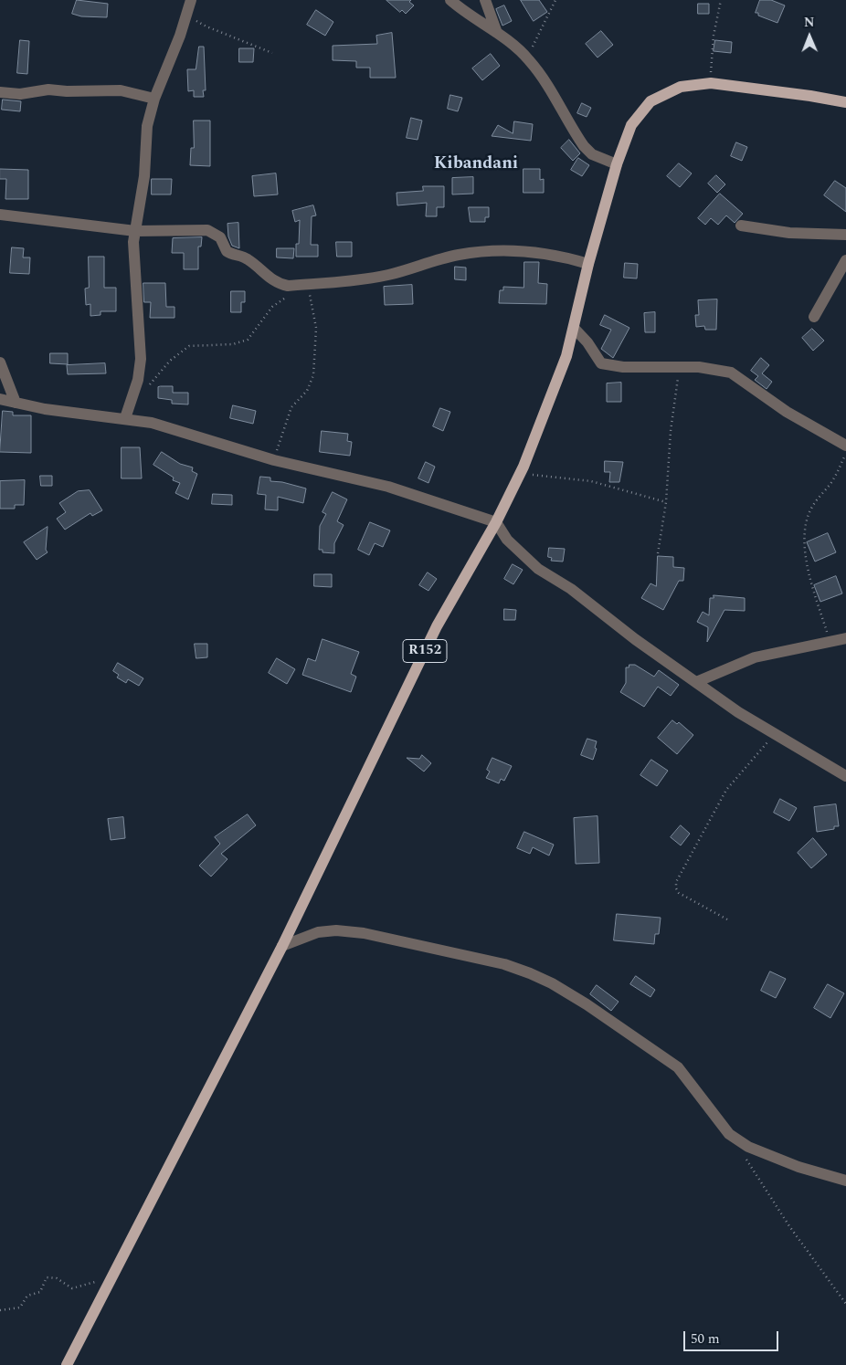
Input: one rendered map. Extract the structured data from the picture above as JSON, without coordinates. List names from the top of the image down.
{
  "streets": {
    "main road": ["R152"]
  },
  "districts": ["Kibandani"],
  "scale_bar": "50 m",
  "north": "top"
}
